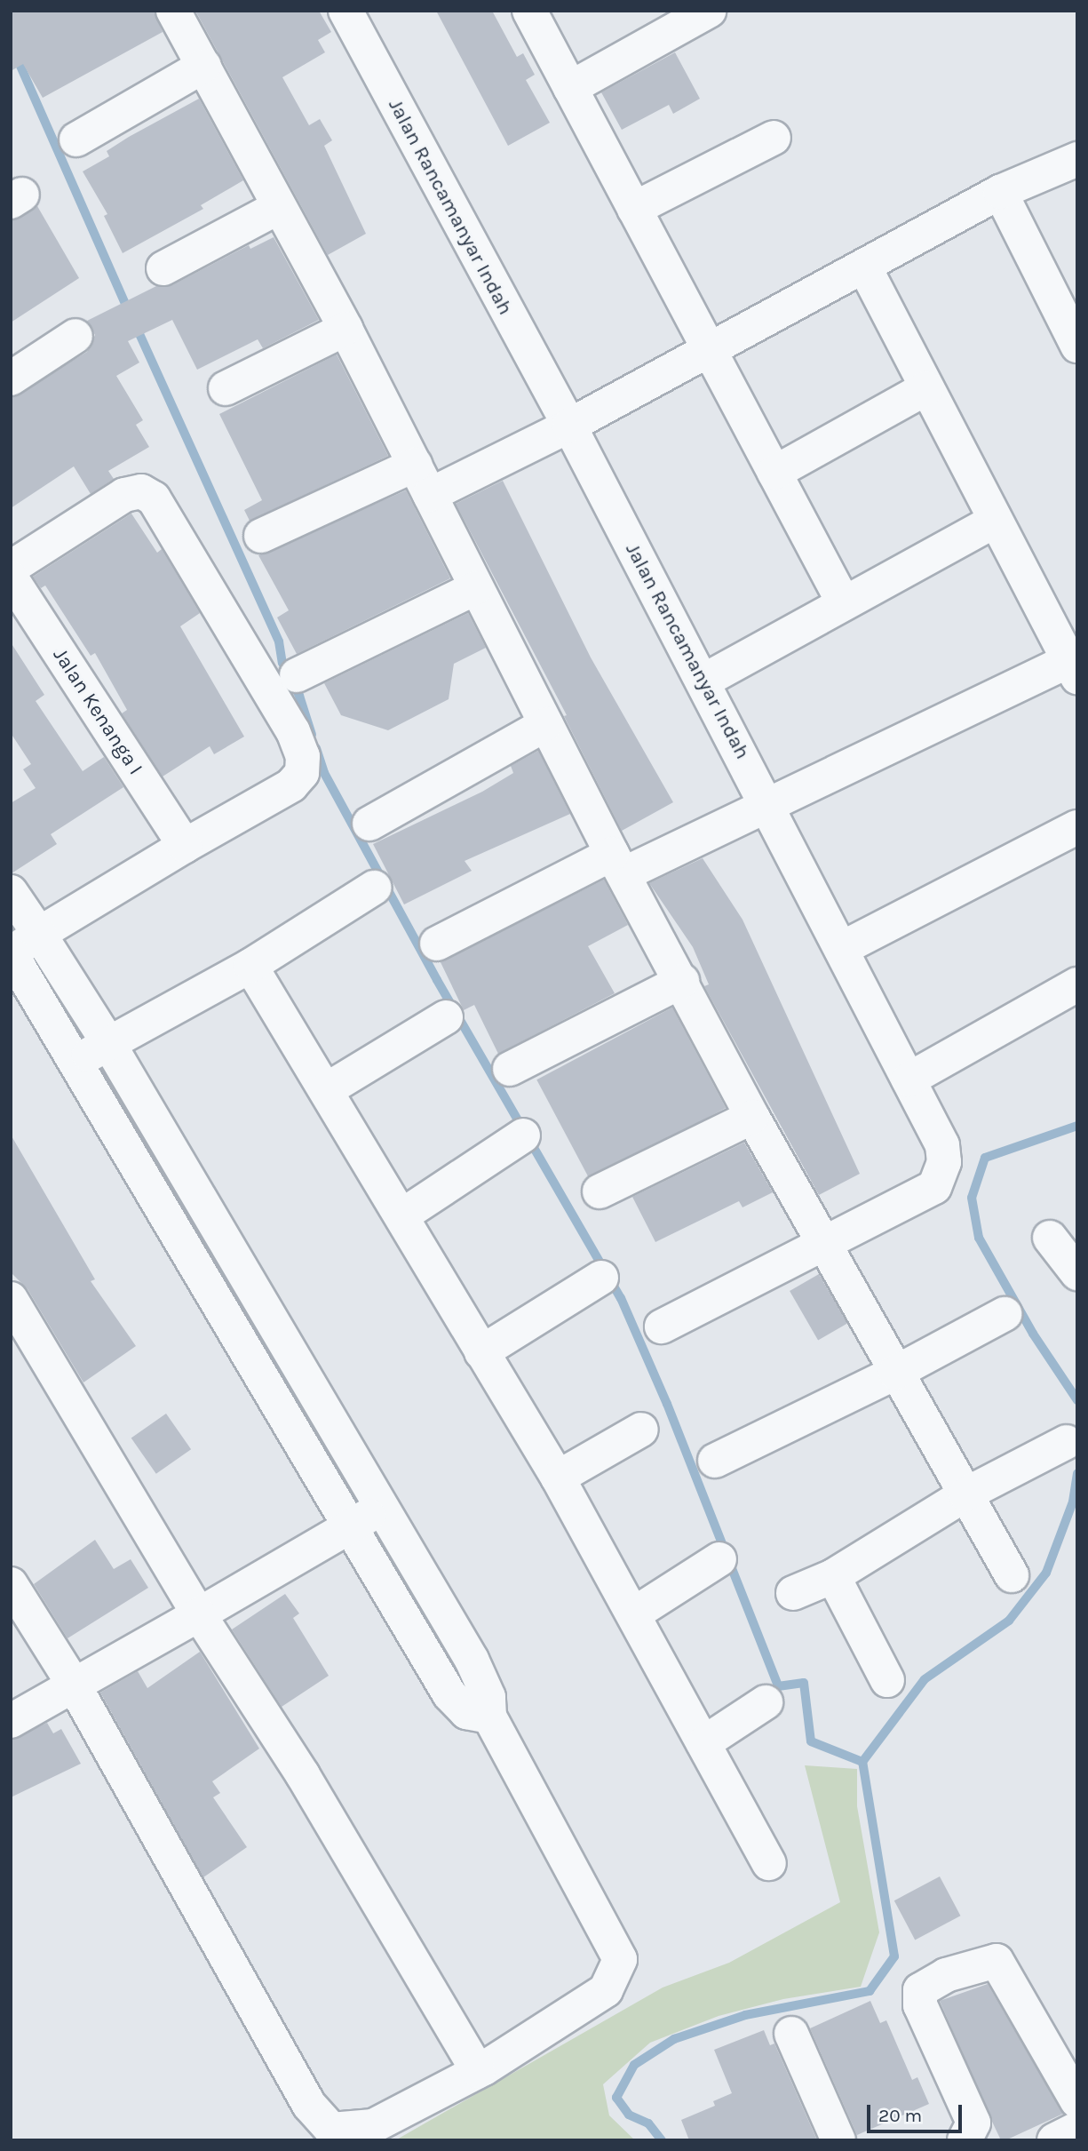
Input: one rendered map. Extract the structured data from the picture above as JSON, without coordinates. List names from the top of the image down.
{
  "streets": {
    "street": ["Jalan Rancamanyar Indah", "Jalan Kenanga I"]
  },
  "scale_bar": "20 m"
}
